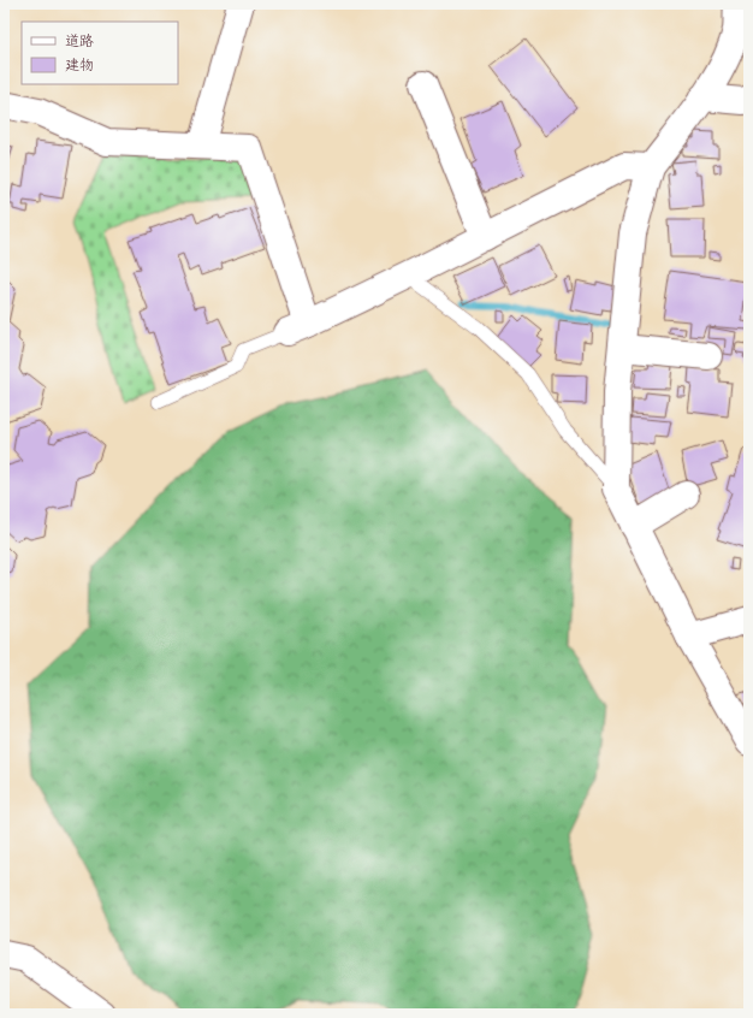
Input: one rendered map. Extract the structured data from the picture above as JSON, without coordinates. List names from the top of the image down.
{
  "legend": ["道路", "建物"]
}
